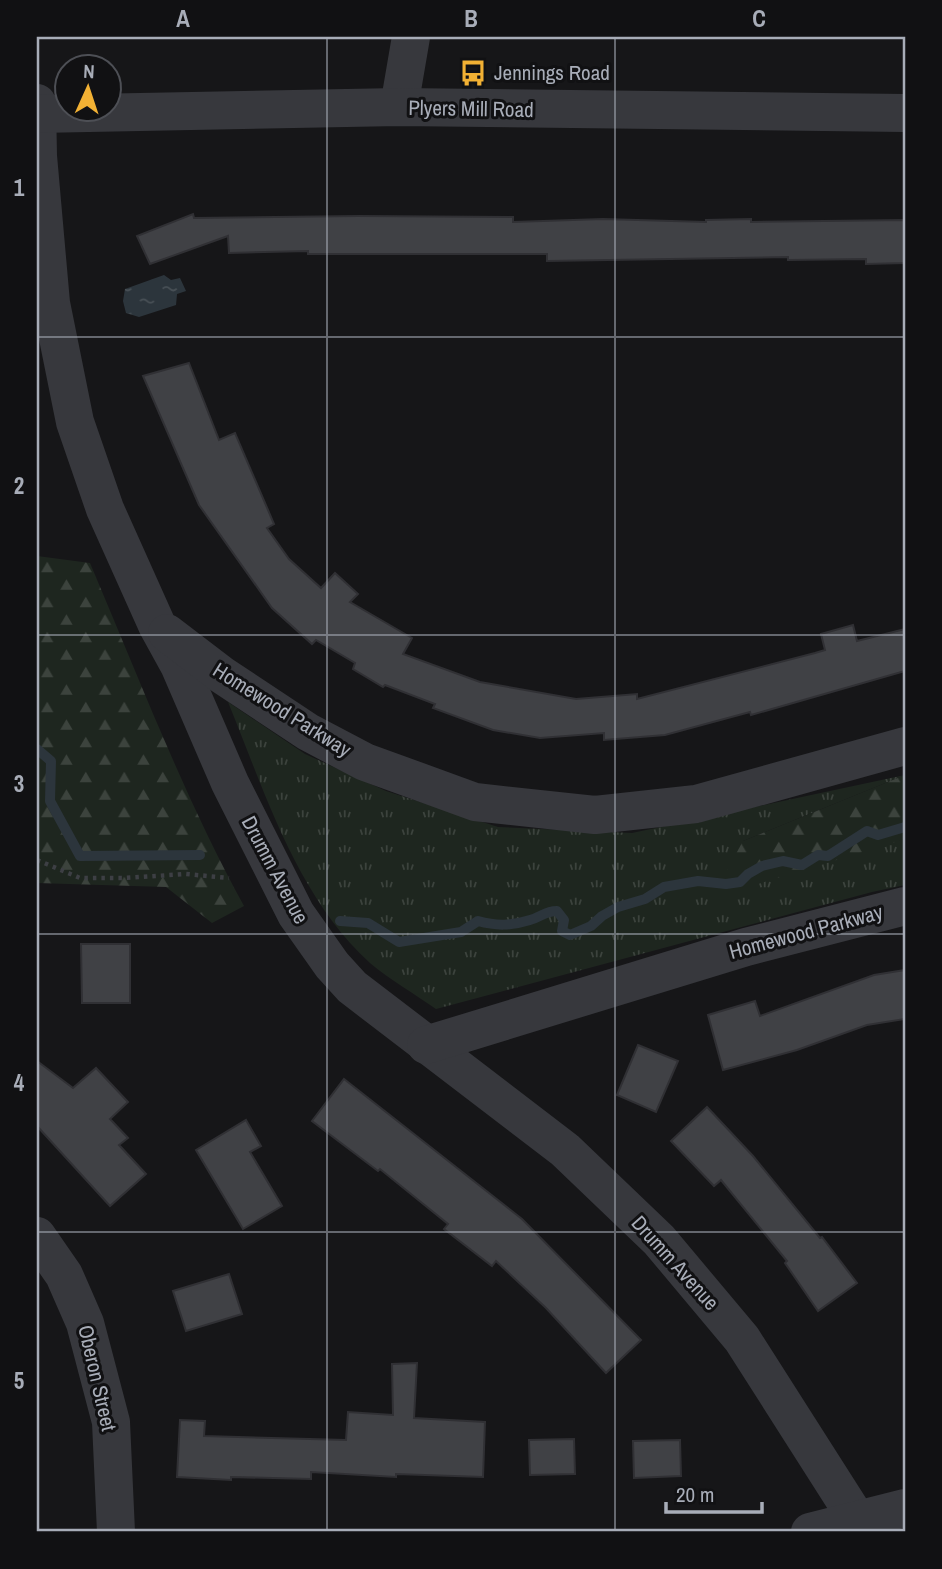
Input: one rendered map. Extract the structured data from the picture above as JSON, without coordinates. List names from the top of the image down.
{
  "streets": {
    "street": [
      "Plyers Mill Road",
      "Homewood Parkway",
      "Drumm Avenue",
      "Oberon Street"
    ]
  },
  "crossings": [
    ["Plyers Mill Road", "Drumm Avenue"],
    ["Homewood Parkway", "Drumm Avenue"]
  ],
  "places": {
    "bus stop": ["Jennings Road"]
  },
  "scale_bar": "20 m",
  "north": "top",
  "grid": {
    "columns": ["A", "B", "C"],
    "rows": [
      "1",
      "2",
      "3",
      "4",
      "5"
    ]
  }
}
